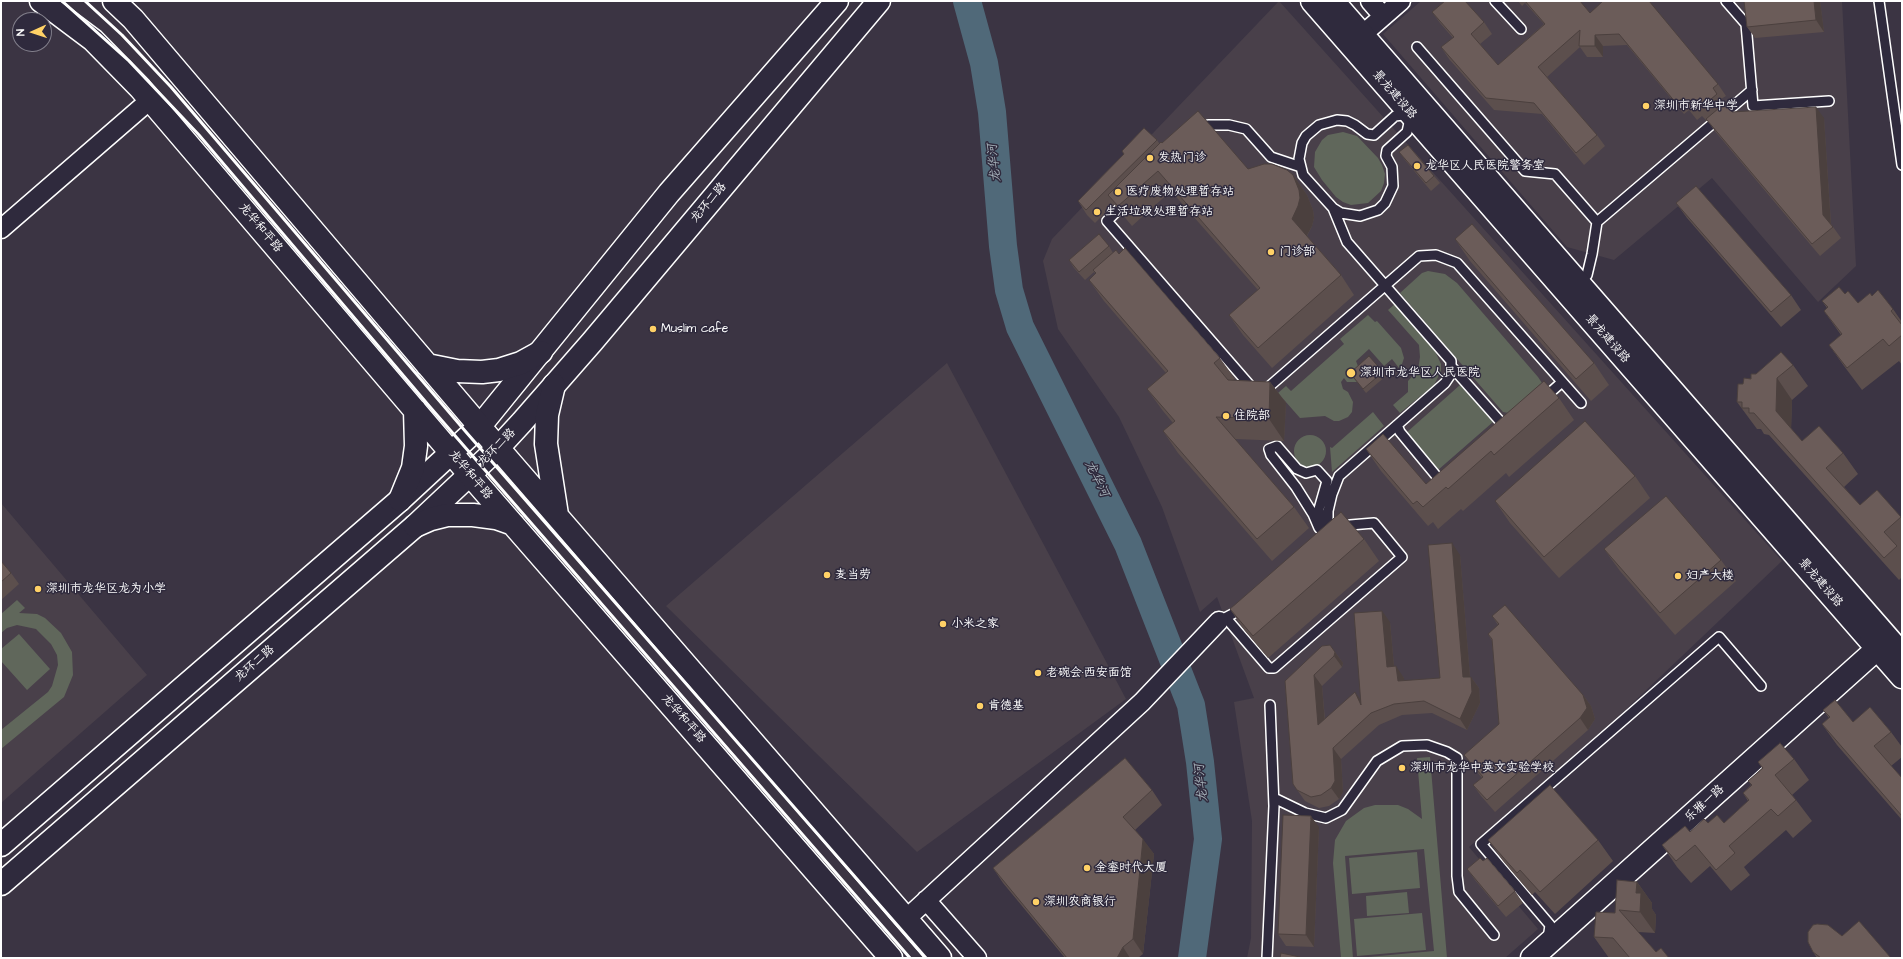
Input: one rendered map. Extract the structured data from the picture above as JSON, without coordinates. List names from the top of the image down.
{
  "streets": {
    "main road": [
      "景龙建设路",
      "龙环二路",
      "龙华和平路",
      "乐雅一路"
    ]
  },
  "crossings": [
    ["景龙建设路", "乐雅一路"],
    ["龙环二路", "龙华和平路"]
  ],
  "water": ["龙华河"],
  "places": [
    "深圳市新华中学",
    "发热门诊",
    "龙华区人民医院警务室",
    "医疗废物处理暂存站",
    "生活垃圾处理暂存站",
    "门诊部",
    "Muslim cafe",
    "深圳市龙华区人民医院",
    "住院部",
    "麦当劳",
    "妇产大楼",
    "深圳市龙华区龙为小学",
    "小米之家",
    "老碗会·西安面馆",
    "肯德基",
    "深圳市龙华中英文实验学校",
    "金銮时代大厦",
    "深圳农商银行"
  ],
  "north": "left"
}
